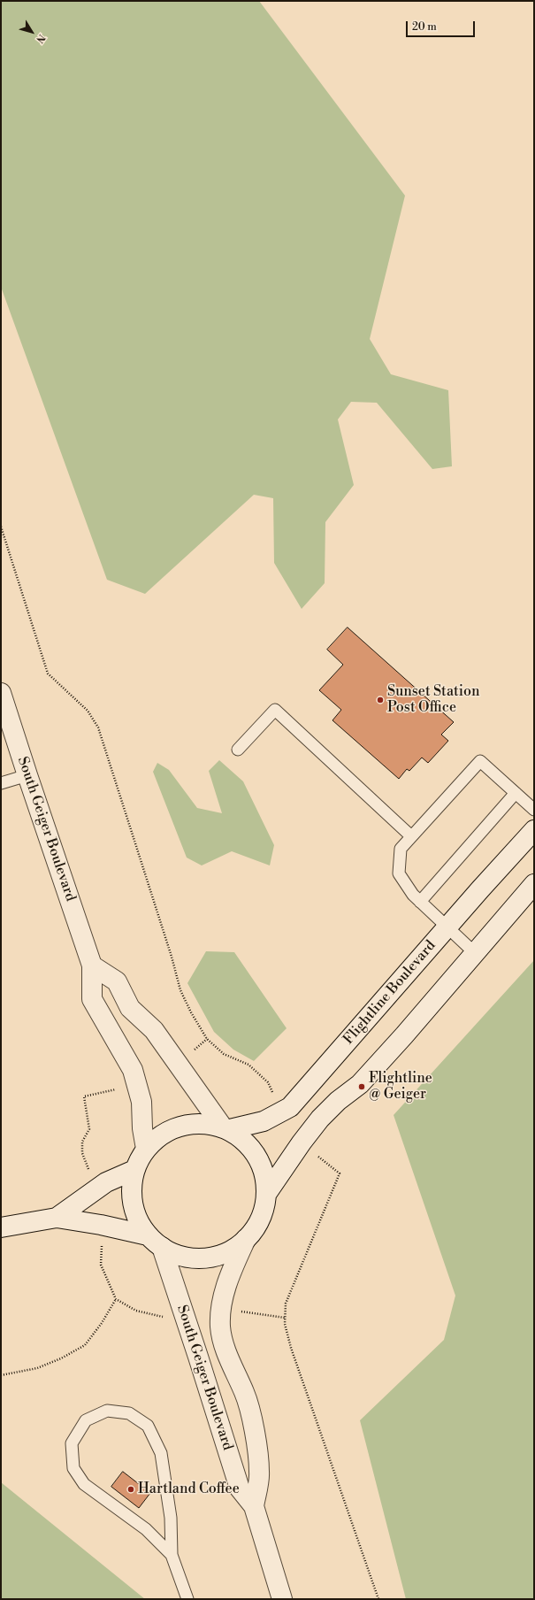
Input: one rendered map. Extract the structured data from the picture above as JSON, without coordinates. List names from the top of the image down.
{
  "streets": {
    "main road": ["South Geiger Boulevard", "Flightline Boulevard"]
  },
  "crossings": [
    ["South Geiger Boulevard", "Flightline Boulevard"]
  ],
  "places": ["Sunset Station Post Office", "Flightline @ Geiger", "Hartland Coffee"],
  "scale_bar": "20 m",
  "north": "bottom right"
}
